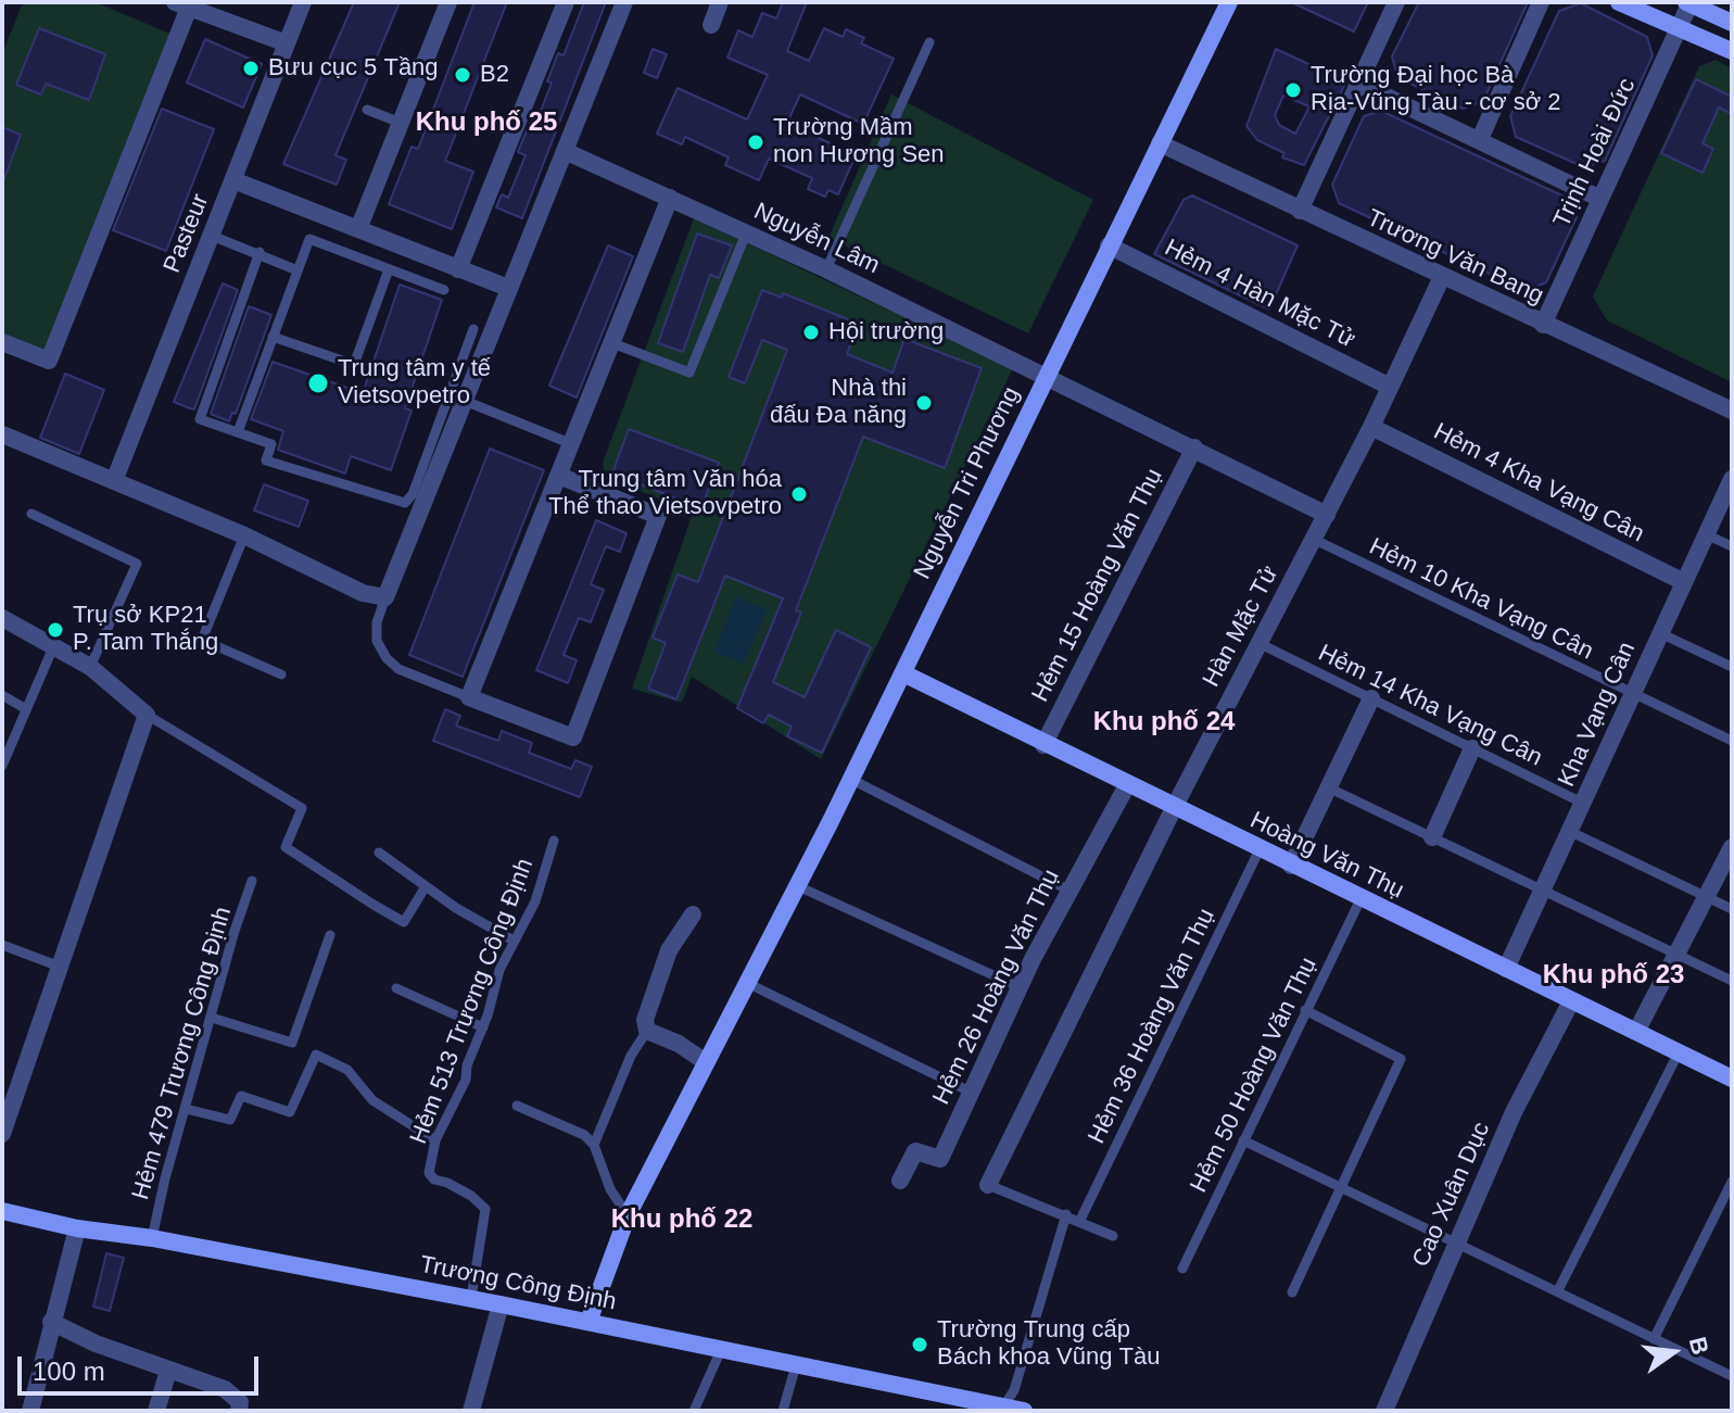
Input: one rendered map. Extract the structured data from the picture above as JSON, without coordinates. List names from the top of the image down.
{
  "streets": {
    "street": [
      "Trịnh Hoài Đức",
      "Pasteur",
      "Nguyễn Lâm",
      "Trương Văn Bang",
      "Hẻm 4 Hàn Mặc Tử",
      "Nguyễn Tri Phương",
      "Hẻm 4 Kha Vạng Cân",
      "Hẻm 15 Hoàng Văn Thụ",
      "Hàn Mặc Tử",
      "Kha Vạng Cân",
      "Hoàng Văn Thụ",
      "Hẻm 26 Hoàng Văn Thụ",
      "Cao Xuân Dục",
      "Trương Công Định"
    ],
    "lane": [
      "Hẻm 10 Kha Vạng Cân",
      "Hẻm 14 Kha Vạng Cân",
      "Hẻm 513 Trương Công Định",
      "Hẻm 36 Hoàng Văn Thụ",
      "Hẻm 479 Trương Công Định",
      "Hẻm 50 Hoàng Văn Thụ"
    ]
  },
  "crossings": [
    ["Trịnh Hoài Đức", "Trương Văn Bang"],
    ["Nguyễn Lâm", "Nguyễn Tri Phương"],
    ["Nguyễn Lâm", "Hẻm 15 Hoàng Văn Thụ"],
    ["Nguyễn Lâm", "Hàn Mặc Tử"],
    ["Trương Văn Bang", "Nguyễn Tri Phương"],
    ["Trương Văn Bang", "Hàn Mặc Tử"],
    ["Hẻm 4 Hàn Mặc Tử", "Nguyễn Tri Phương"],
    ["Hẻm 4 Hàn Mặc Tử", "Hàn Mặc Tử"],
    ["Nguyễn Tri Phương", "Hoàng Văn Thụ"],
    ["Nguyễn Tri Phương", "Trương Công Định"],
    ["Hẻm 4 Kha Vạng Cân", "Hàn Mặc Tử"],
    ["Hẻm 4 Kha Vạng Cân", "Kha Vạng Cân"],
    ["Hẻm 15 Hoàng Văn Thụ", "Hoàng Văn Thụ"],
    ["Hẻm 10 Kha Vạng Cân", "Hàn Mặc Tử"],
    ["Hẻm 10 Kha Vạng Cân", "Kha Vạng Cân"],
    ["Hàn Mặc Tử", "Hẻm 14 Kha Vạng Cân"],
    ["Hàn Mặc Tử", "Hoàng Văn Thụ"],
    ["Hẻm 14 Kha Vạng Cân", "Kha Vạng Cân"],
    ["Kha Vạng Cân", "Hoàng Văn Thụ"],
    ["Hoàng Văn Thụ", "Hẻm 26 Hoàng Văn Thụ"],
    ["Hoàng Văn Thụ", "Hẻm 36 Hoàng Văn Thụ"],
    ["Hoàng Văn Thụ", "Hẻm 50 Hoàng Văn Thụ"],
    ["Hoàng Văn Thụ", "Cao Xuân Dục"],
    ["Hẻm 513 Trương Công Định", "Trương Công Định"],
    ["Hẻm 479 Trương Công Định", "Trương Công Định"]
  ],
  "districts": [
    "Khu phố 25",
    "Khu phố 24",
    "Khu phố 23",
    "Khu phố 22"
  ],
  "places": [
    "Bưu cục 5 Tầng",
    "B2",
    "Trường Đại học Bà Rịa-Vũng Tàu - cơ sở 2",
    "Trường Mầm non Hương Sen",
    "Hội trường",
    "Trung tâm y tế Vietsovpetro",
    "Nhà thi đấu Đa năng",
    "Trung tâm Văn hóa Thể thao Vietsovpetro",
    "Trụ sở KP21 P. Tam Thắng",
    "Trường Trung cấp Bách khoa Vũng Tàu"
  ],
  "scale_bar": "100 m",
  "north": "right"
}
